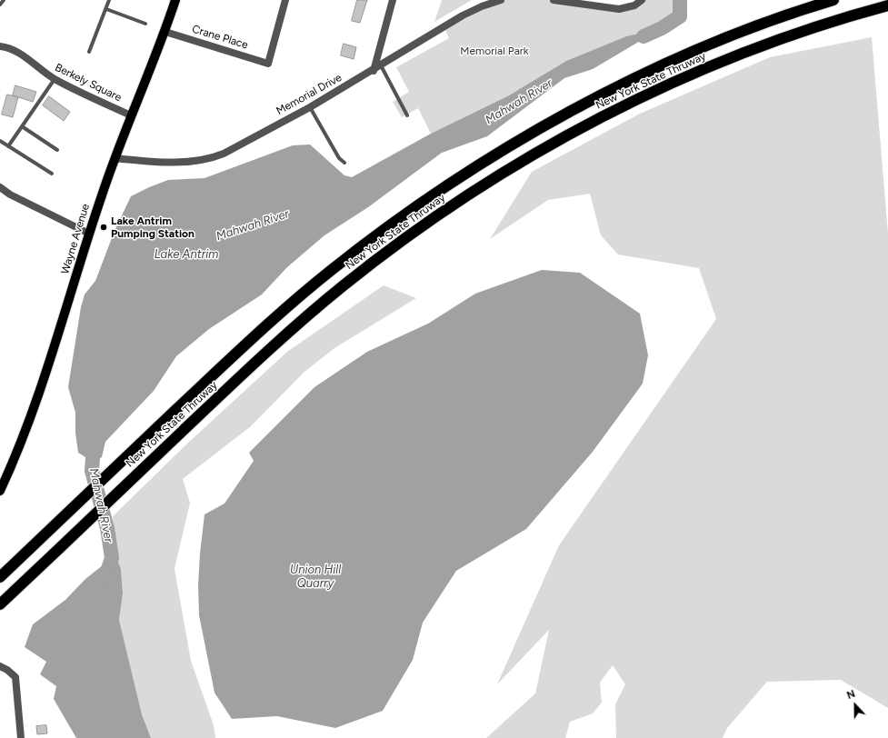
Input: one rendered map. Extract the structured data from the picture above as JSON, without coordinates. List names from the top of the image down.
{
  "streets": {
    "highway": ["New York State Thruway"],
    "main road": ["Wayne Avenue"],
    "street": ["Crane Place", "Berkely Square", "Memorial Drive"]
  },
  "crossings": [
    ["Crane Place", "Wayne Avenue"],
    ["Berkely Square", "Wayne Avenue"],
    ["Memorial Drive", "Wayne Avenue"]
  ],
  "water": ["Mahwah River", "Lake Antrim", "Union Hill Quarry"],
  "parks": ["Memorial Park"],
  "places": ["Lake Antrim Pumping Station"],
  "north": "top"
}
